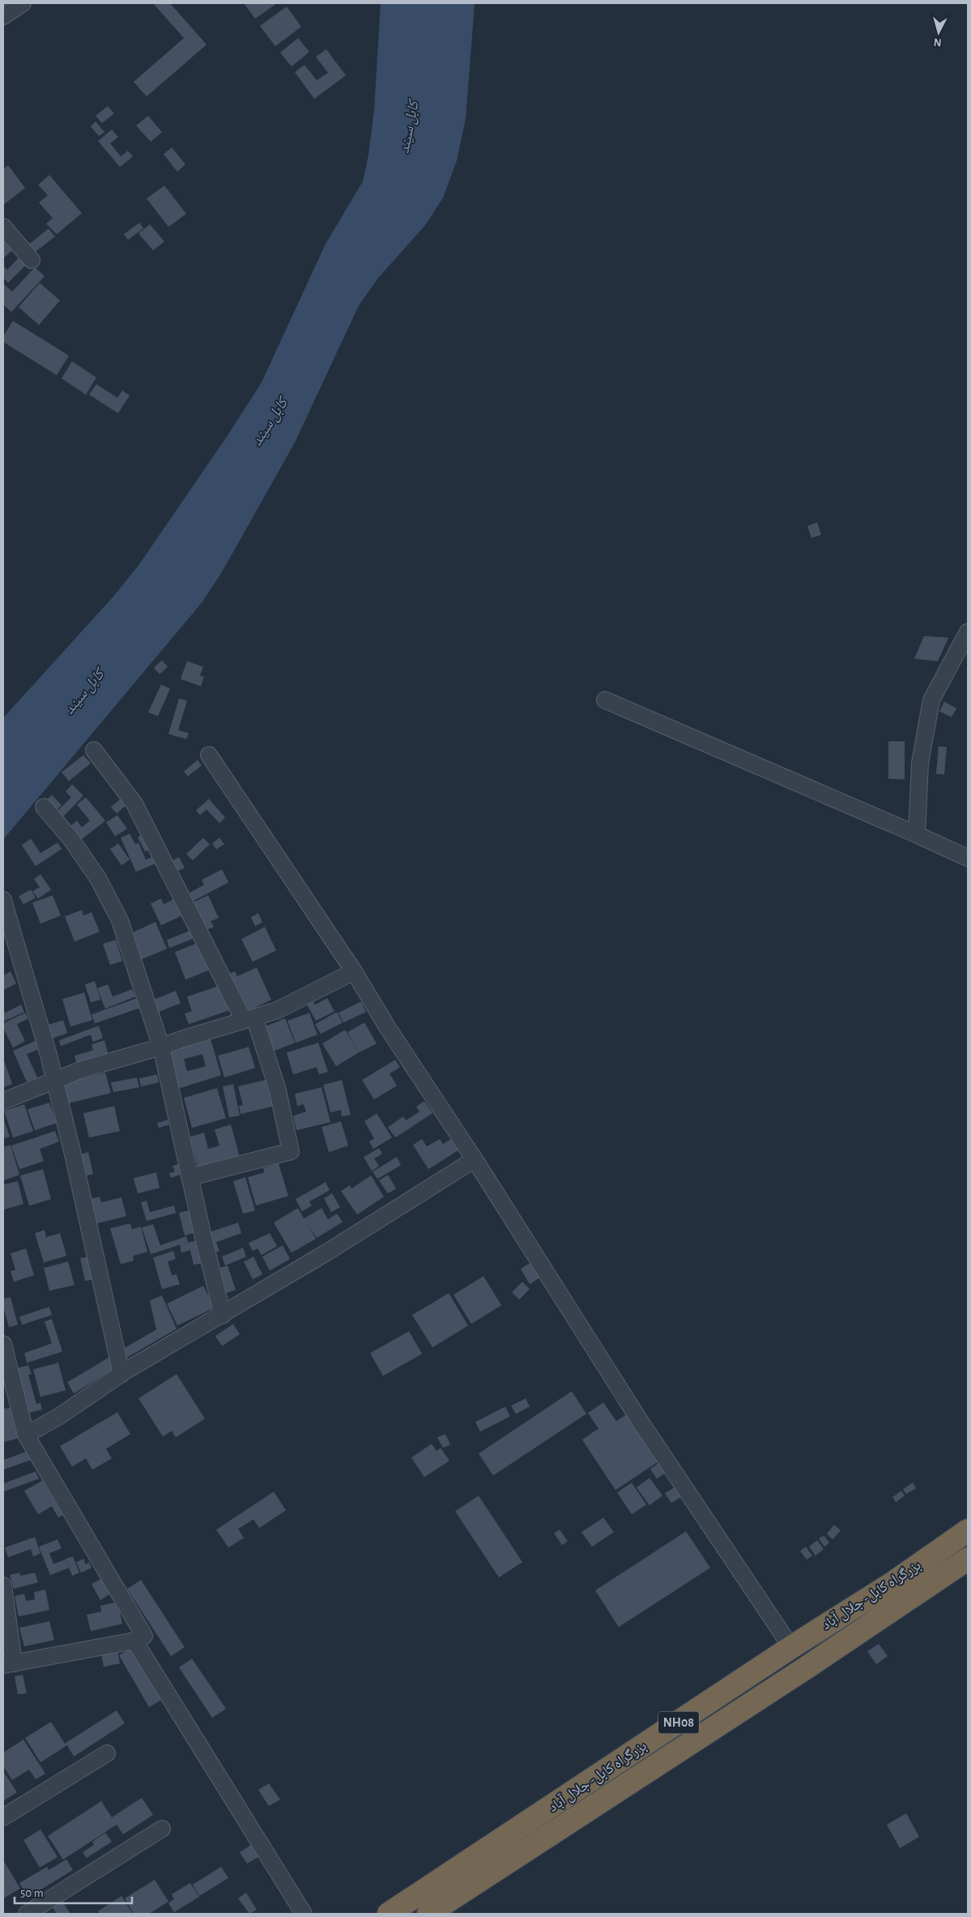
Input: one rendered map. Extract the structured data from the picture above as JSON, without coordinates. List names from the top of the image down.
{
  "streets": {
    "highway": ["بزرگراه کابل- جلال آباد", "NH08"]
  },
  "water": ["کابل سيند"],
  "scale_bar": "50 m",
  "north": "bottom"
}
